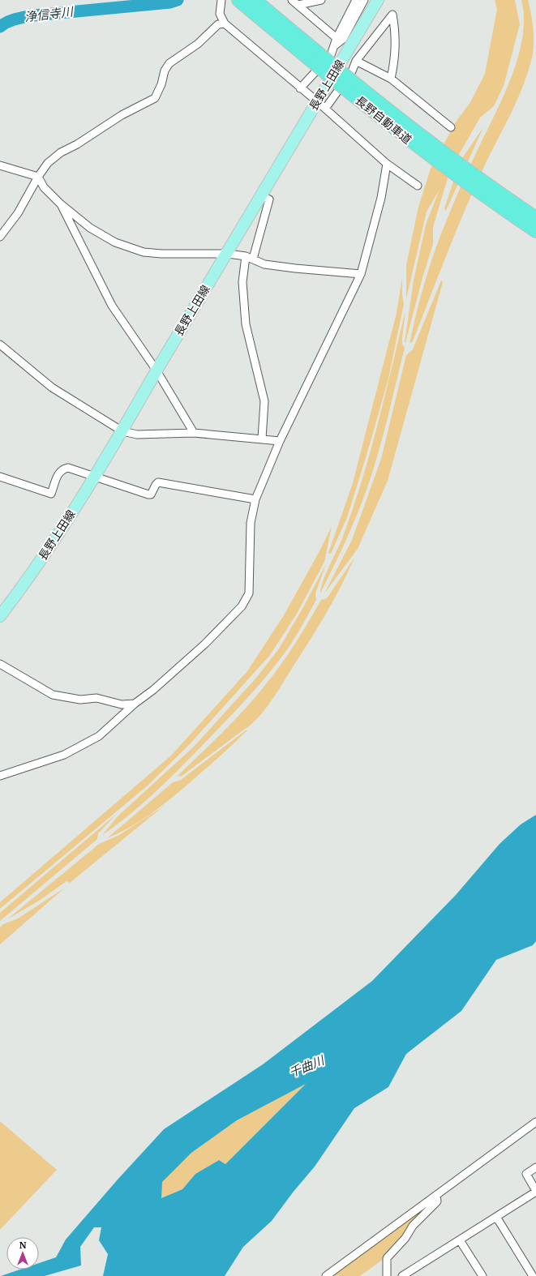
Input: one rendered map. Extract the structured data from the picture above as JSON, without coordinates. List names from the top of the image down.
{
  "streets": {
    "highway": ["長野自動車道"],
    "main road": ["長野上田線"]
  },
  "water": ["浄信寺川", "千曲川"],
  "north": "top"
}
